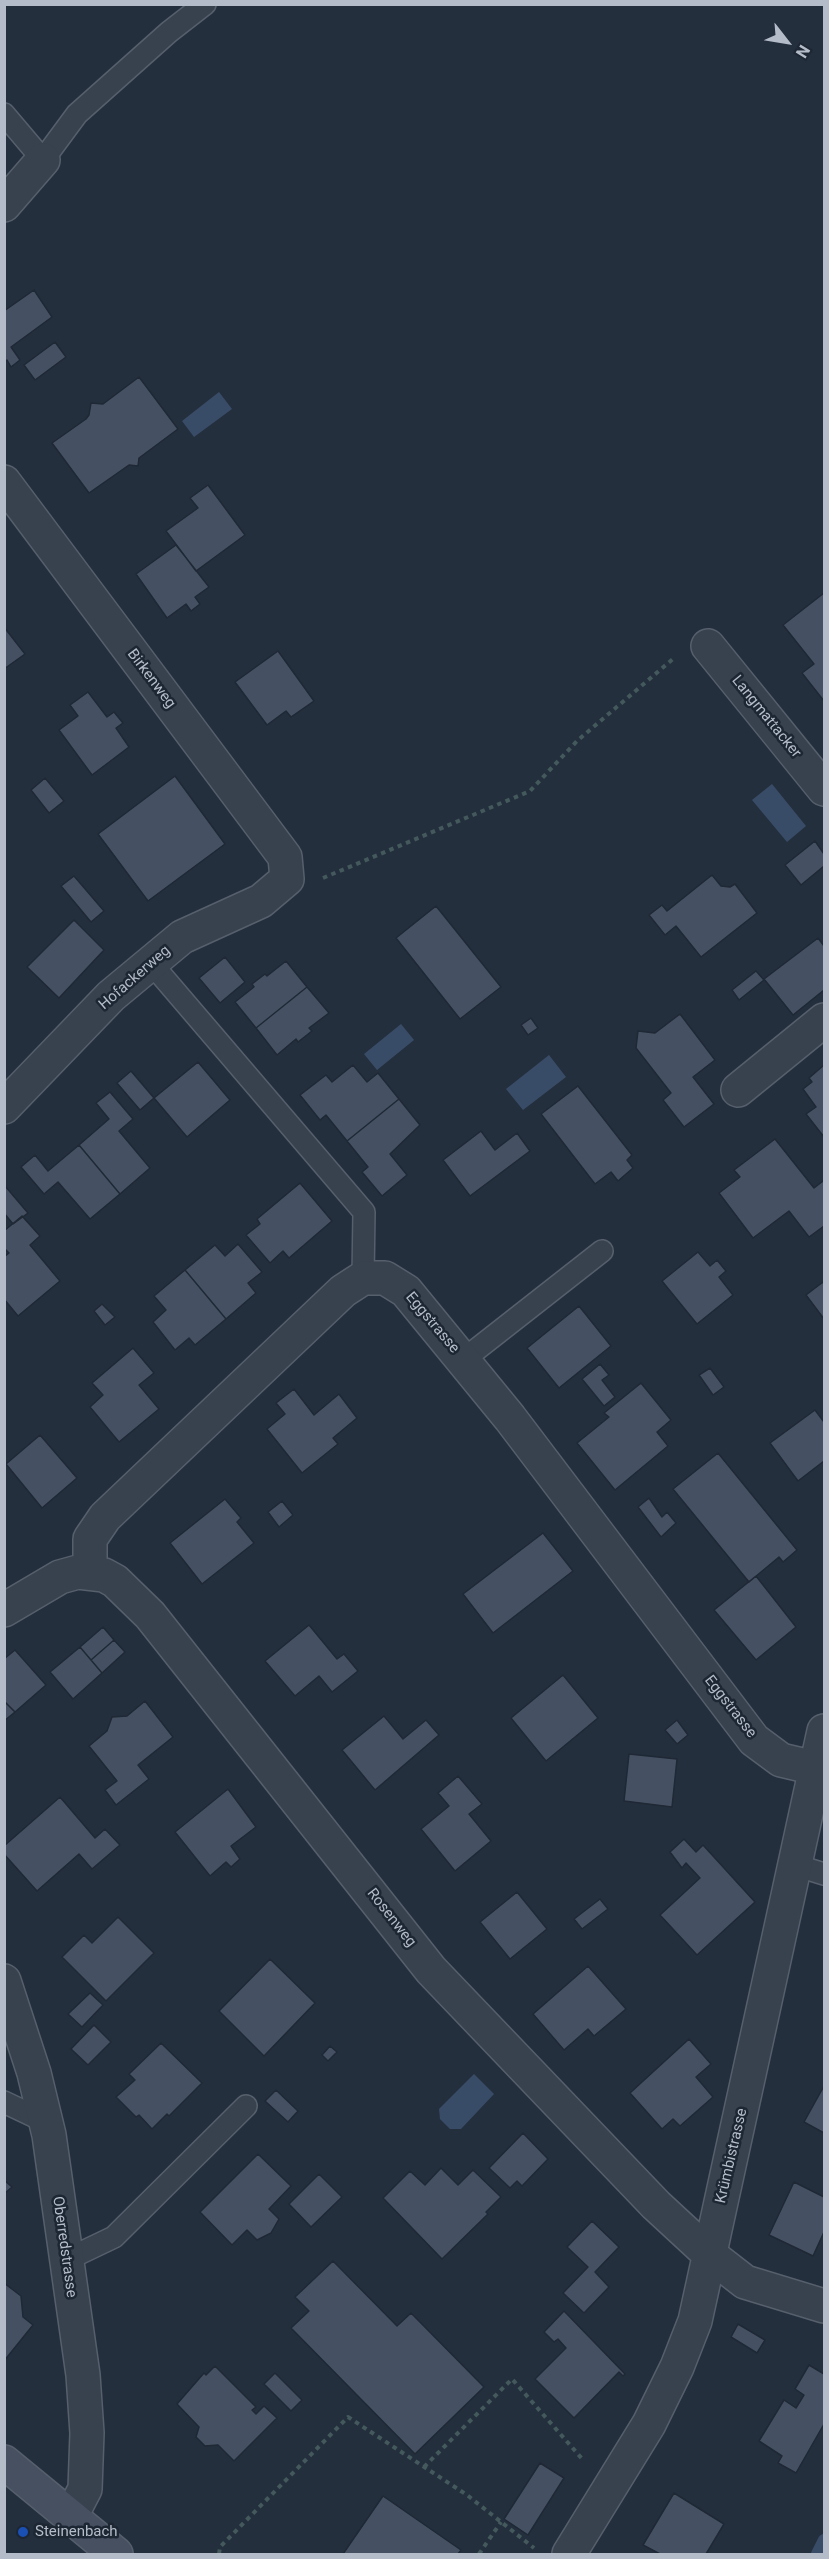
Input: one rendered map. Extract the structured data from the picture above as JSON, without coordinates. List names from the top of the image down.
{
  "streets": {
    "street": [
      "Birkenweg",
      "Langmattacker",
      "Hofackerweg",
      "Eggstrasse",
      "Rosenweg",
      "Krümbistrasse",
      "Oberredstrasse"
    ]
  },
  "crossings": [
    ["Birkenweg", "Hofackerweg"],
    ["Eggstrasse", "Krümbistrasse"],
    ["Rosenweg", "Krümbistrasse"]
  ],
  "places": ["Steinenbach"],
  "north": "bottom right"
}
